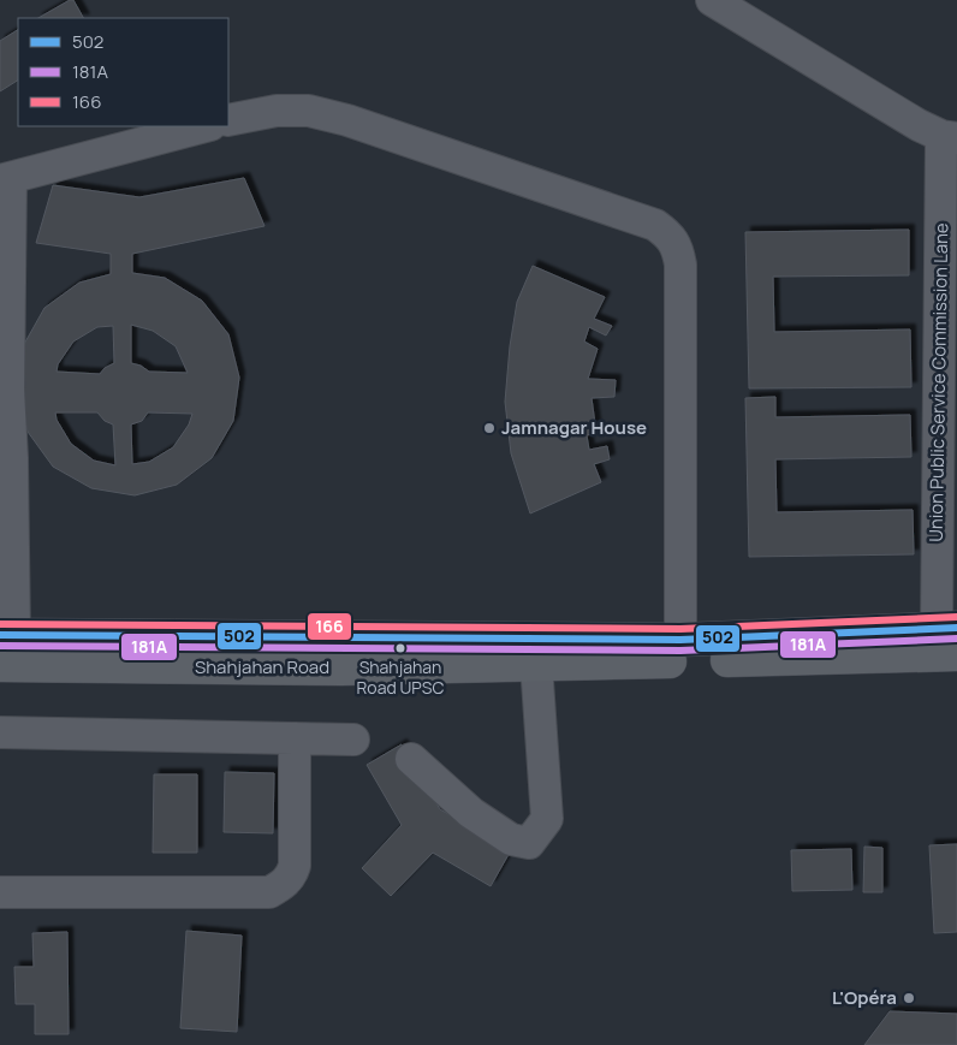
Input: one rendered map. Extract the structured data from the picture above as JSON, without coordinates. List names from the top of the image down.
{
  "streets": {
    "main road": ["Shahjahan Road"],
    "street": ["Union Public Service Commission Lane"]
  },
  "crossings": [
    ["Union Public Service Commission Lane", "Shahjahan Road"]
  ],
  "places": ["Jamnagar House", "Shahjahan Road UPSC", "L'Opéra"],
  "lines": ["transit line 166", "transit line 502", "transit line 181A"],
  "legend": ["502", "181A", "166"]
}
